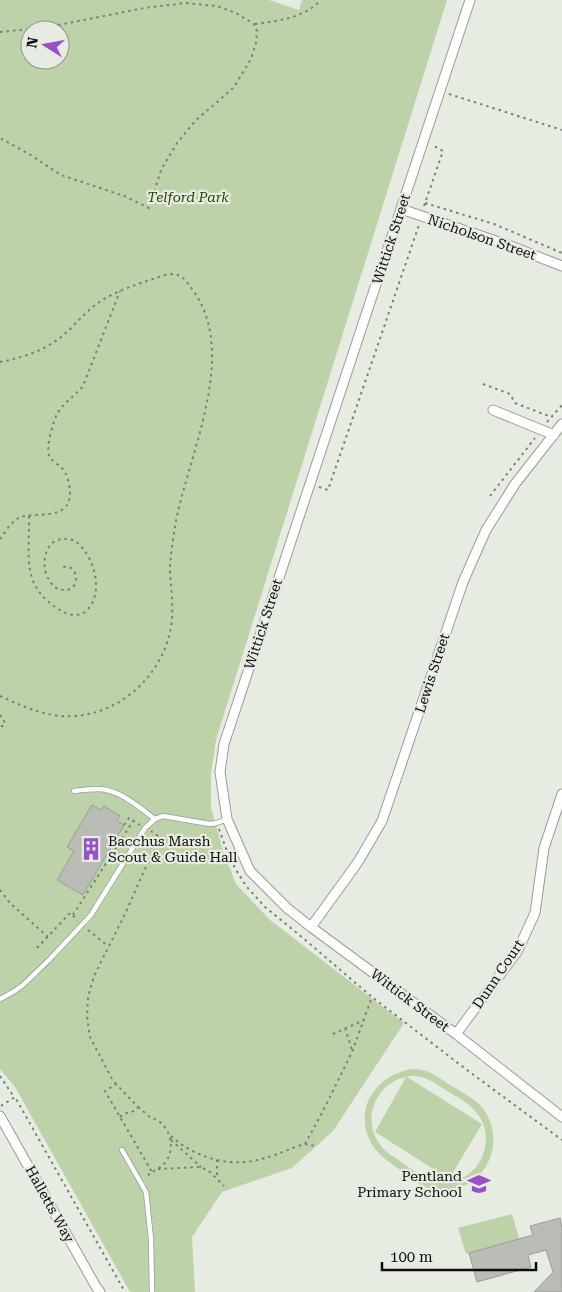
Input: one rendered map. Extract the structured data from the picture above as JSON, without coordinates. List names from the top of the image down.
{
  "streets": {
    "street": [
      "Nicholson Street",
      "Wittick Street",
      "Lewis Street",
      "Dunn Court",
      "Halletts Way"
    ]
  },
  "crossings": [
    ["Nicholson Street", "Wittick Street"],
    ["Wittick Street", "Lewis Street"],
    ["Wittick Street", "Dunn Court"]
  ],
  "parks": ["Telford Park"],
  "places": {
    "building": ["Bacchus Marsh Scout & Guide Hall"],
    "school or university": ["Pentland Primary School"]
  },
  "scale_bar": "100 m",
  "north": "left"
}
